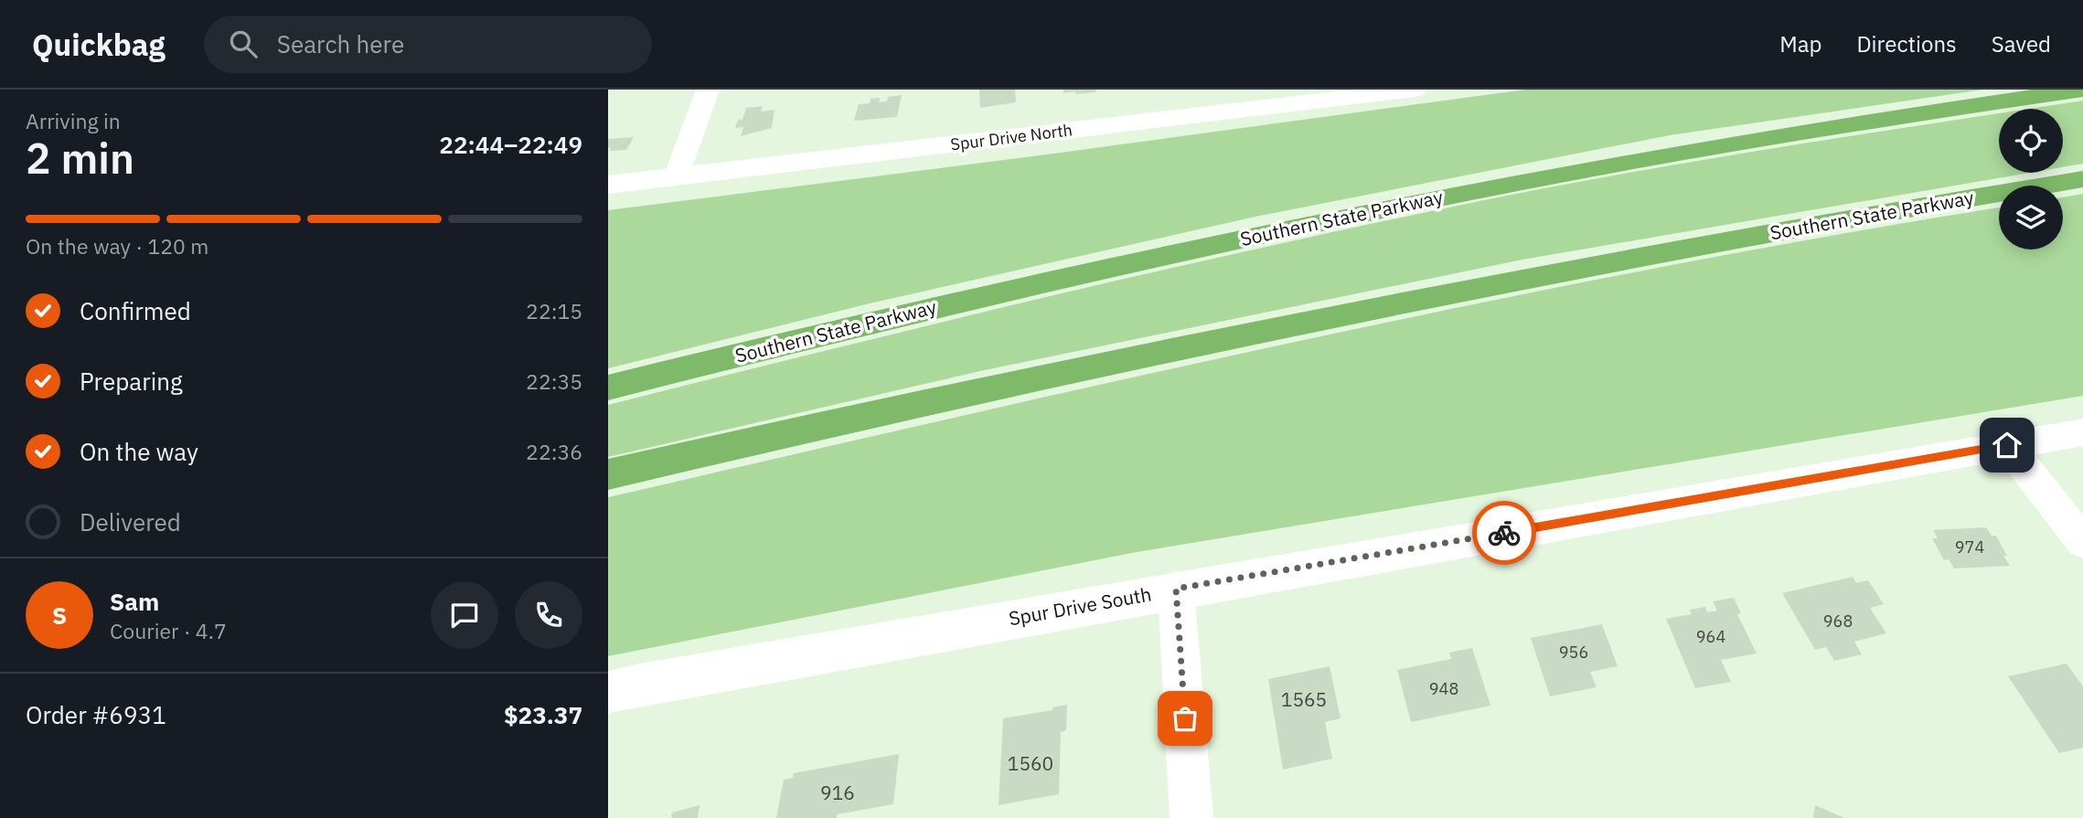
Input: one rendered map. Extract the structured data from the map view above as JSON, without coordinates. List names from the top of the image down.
{
  "streets": {
    "highway": ["Southern State Parkway"],
    "street": ["Spur Drive North", "Spur Drive South"]
  },
  "house_numbers": [
    "974",
    "968",
    "964",
    "956",
    "948",
    "1565",
    "1560",
    "916"
  ],
  "page": {
    "header": "Quickbag",
    "search": "Search here",
    "nav": ["Map", "Directions", "Saved"],
    "heading": ["2 min", "Arriving in", "22:44–22:49"],
    "panel": [
      "Sam",
      "Courier · 4.7",
      "Order #6931",
      "$23.37"
    ],
    "bar": "On the way · 120 m",
    "list": [
      ["Confirmed", "22:15"],
      ["Preparing", "22:35"],
      ["On the way", "22:36"],
      "Delivered"
    ],
    "round": "S"
  }
}
